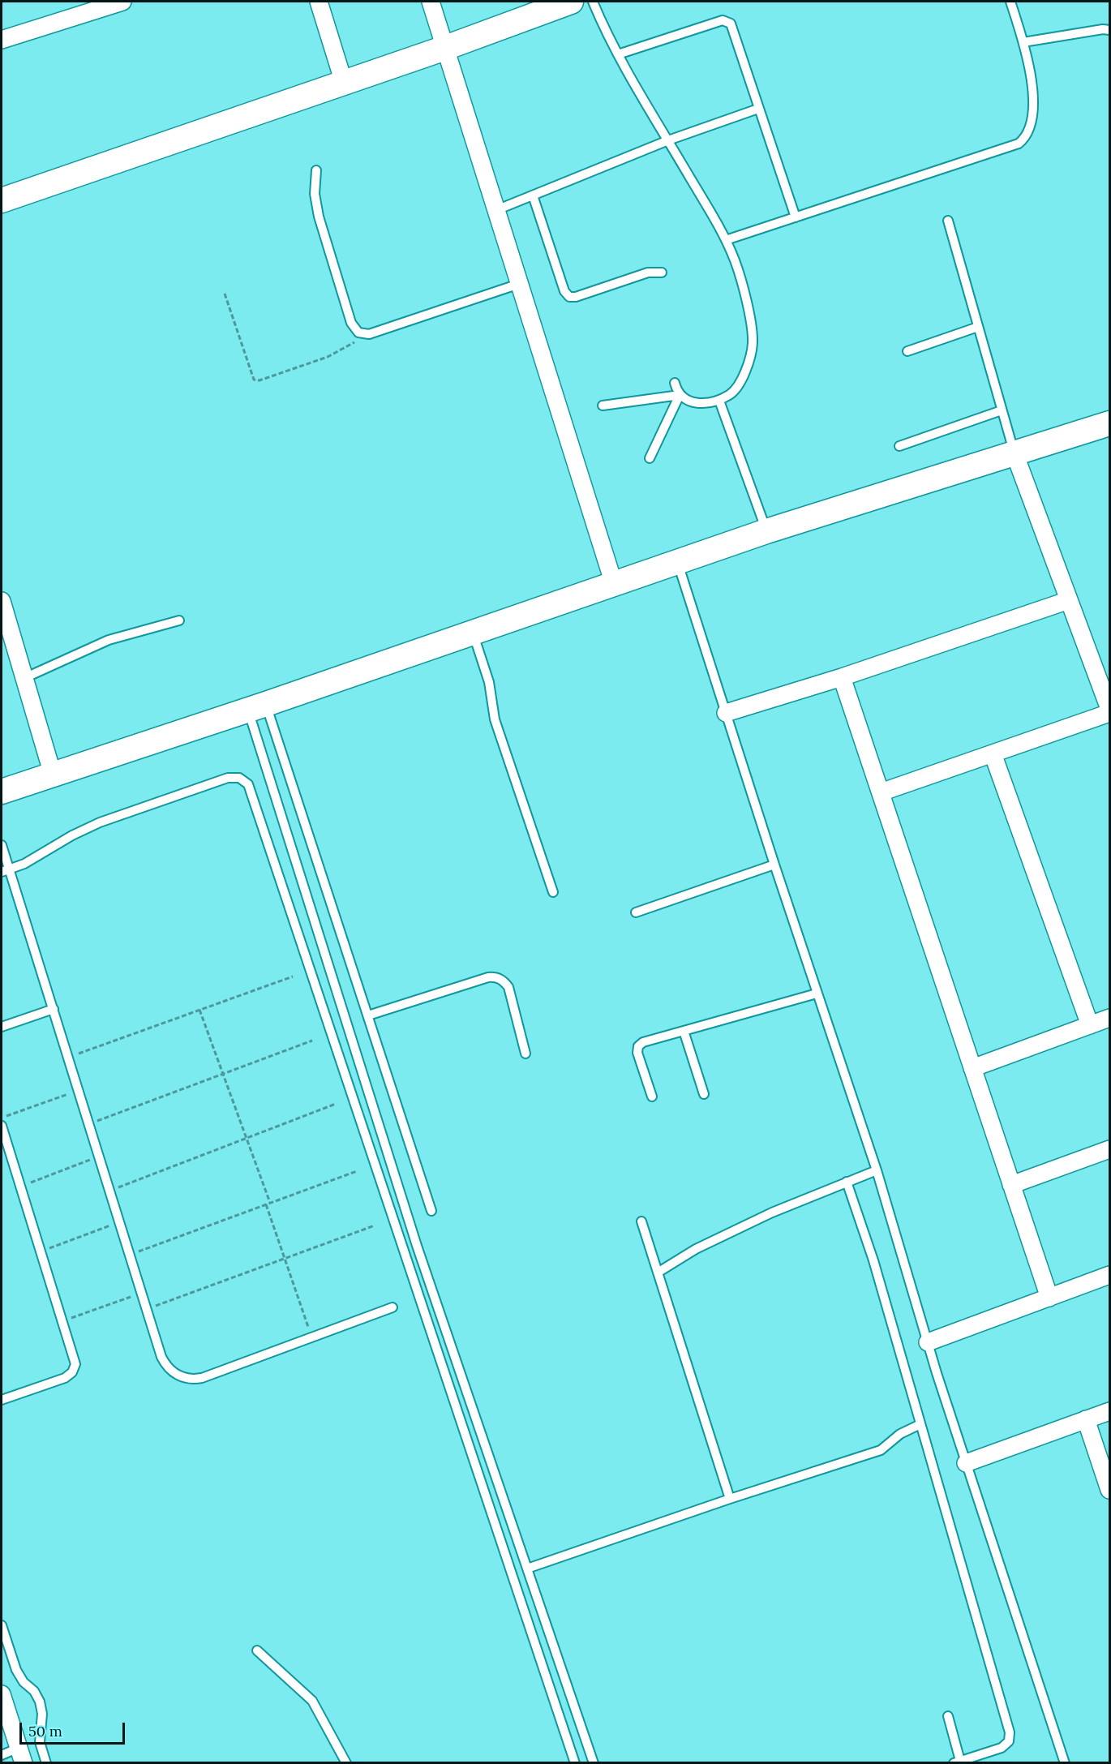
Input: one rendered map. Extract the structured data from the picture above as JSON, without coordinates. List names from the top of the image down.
{
  "scale_bar": "50 m"
}
